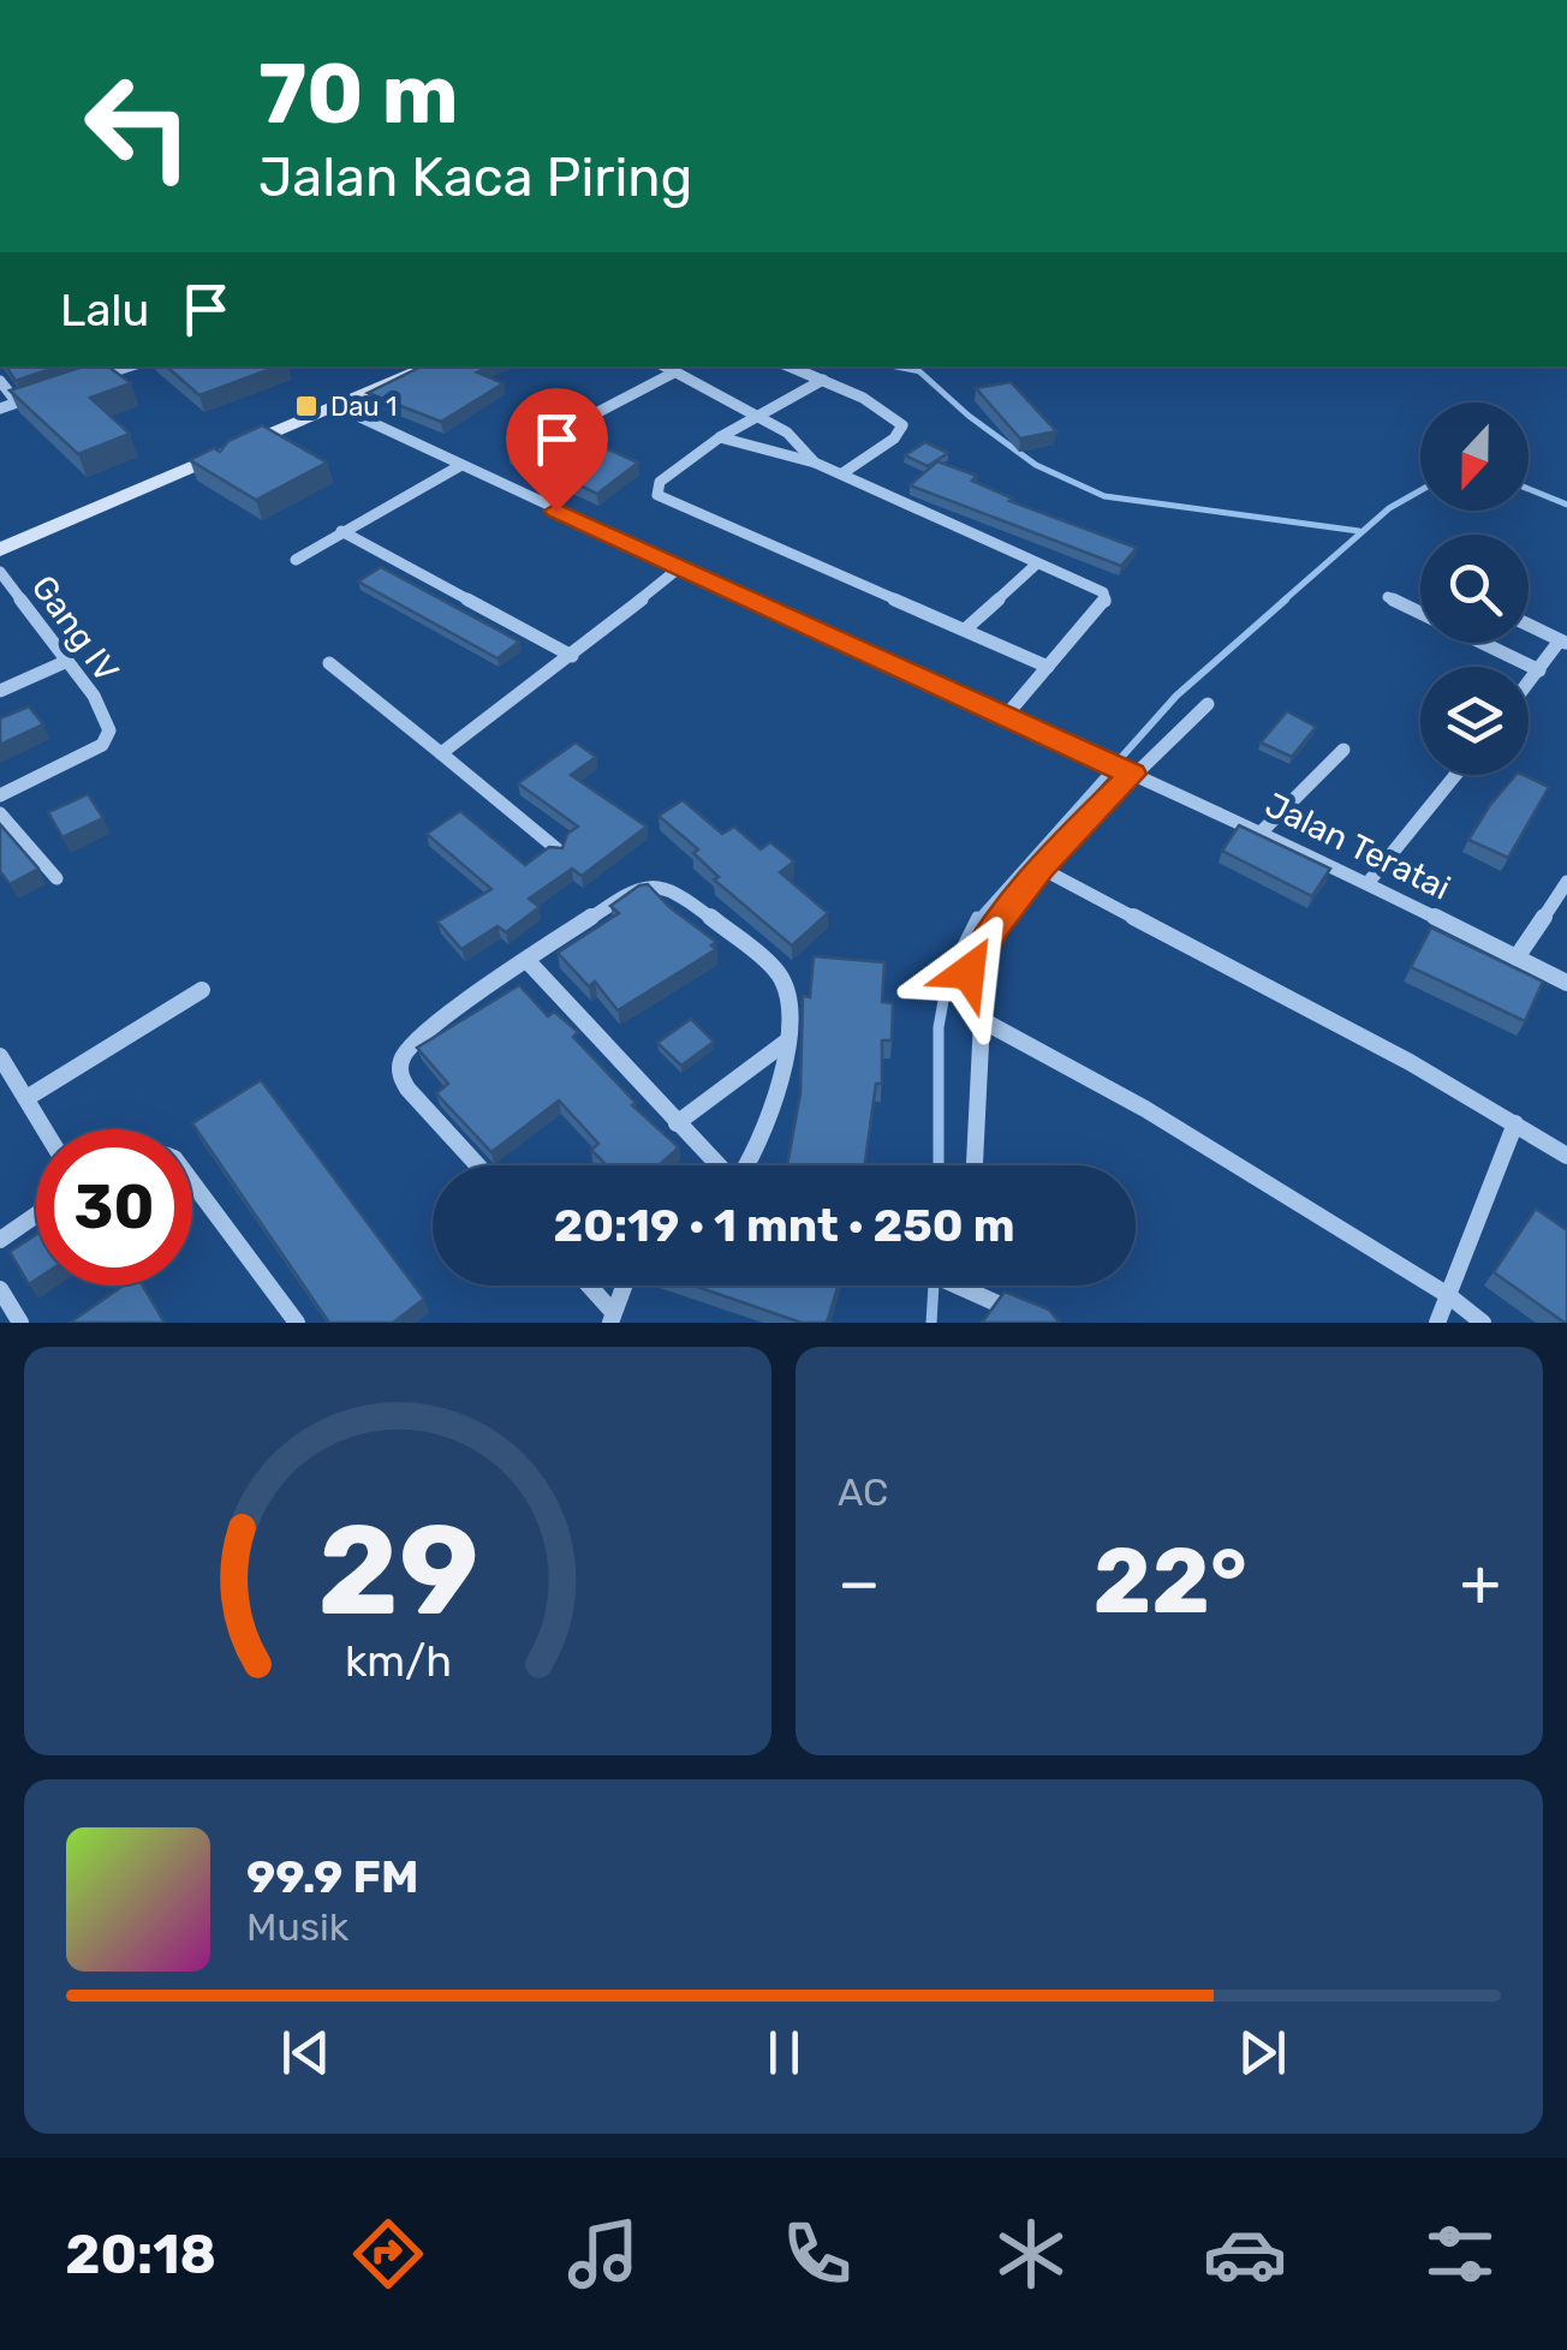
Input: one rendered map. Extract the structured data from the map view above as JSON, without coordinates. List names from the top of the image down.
{
  "streets": {
    "street": ["Gang IV", "Jalan Teratai"]
  },
  "places": {
    "transit": ["Dau 1"]
  },
  "north": "bottom",
  "page": {
    "turn": ["70 m", "Jalan Kaca Piring"],
    "then": "Lalu",
    "limit": "30",
    "trip": "20:19 · 1 mnt · 250 m",
    "tile": "AC",
    "heat": ["−", "22°", "+"],
    "song": ["99.9 FM", "Musik"],
    "tabs": "20:18",
    "gauge": ["29", "km/h"]
  }
}
